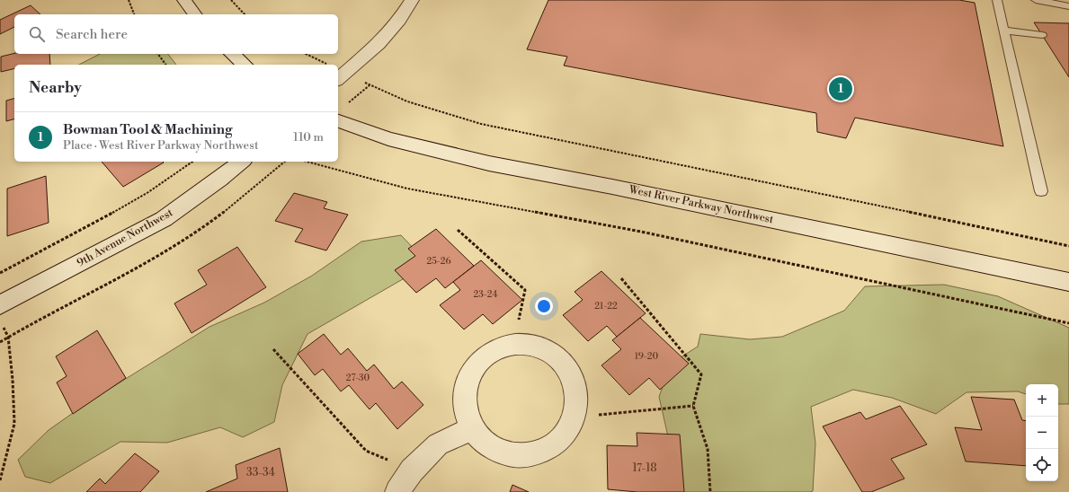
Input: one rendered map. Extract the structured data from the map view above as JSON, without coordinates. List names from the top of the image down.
{
  "streets": {
    "main road": ["West River Parkway Northwest", "9th Avenue Northwest"]
  },
  "house_numbers": [
    "25-26",
    "23-24",
    "21-22",
    "19-20",
    "27-30",
    "17-18",
    "33-34"
  ],
  "page": {
    "search": "Search here",
    "heading": "Nearby",
    "pins": "1",
    "list": [
      {
        "mark": "1",
        "name": "Bowman Tool & Machining",
        "note": "Place · West River Parkway Northwest",
        "value": "110 m"
      }
    ],
    "map_buttons": ["+", "−"]
  }
}
